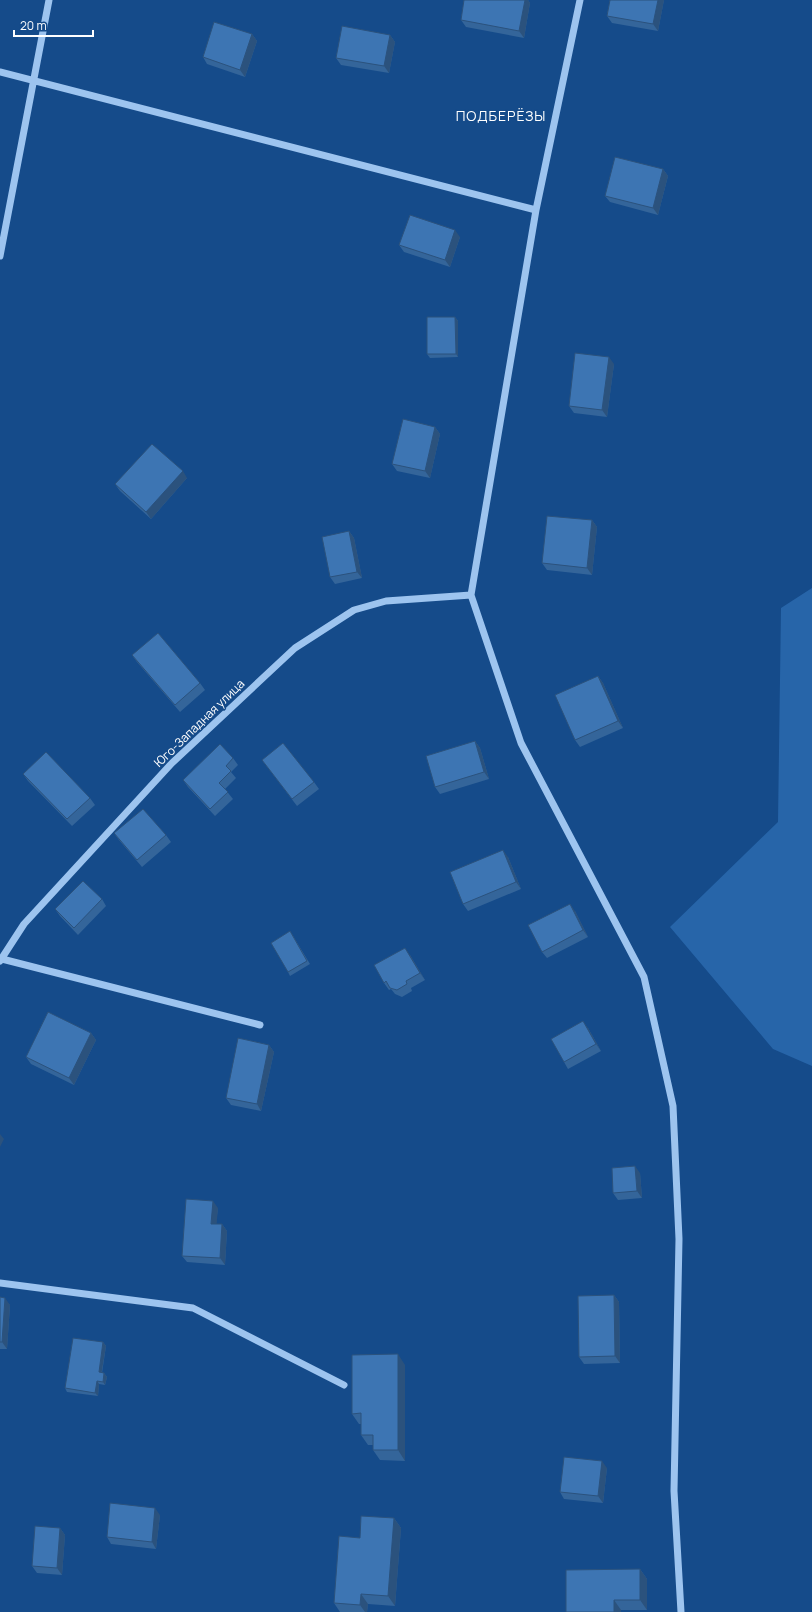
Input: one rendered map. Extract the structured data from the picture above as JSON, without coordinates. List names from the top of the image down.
{
  "streets": {
    "street": ["Юго-Западная улица"]
  },
  "districts": ["ПОДБЕРЁЗЫ"],
  "scale_bar": "20 m"
}
